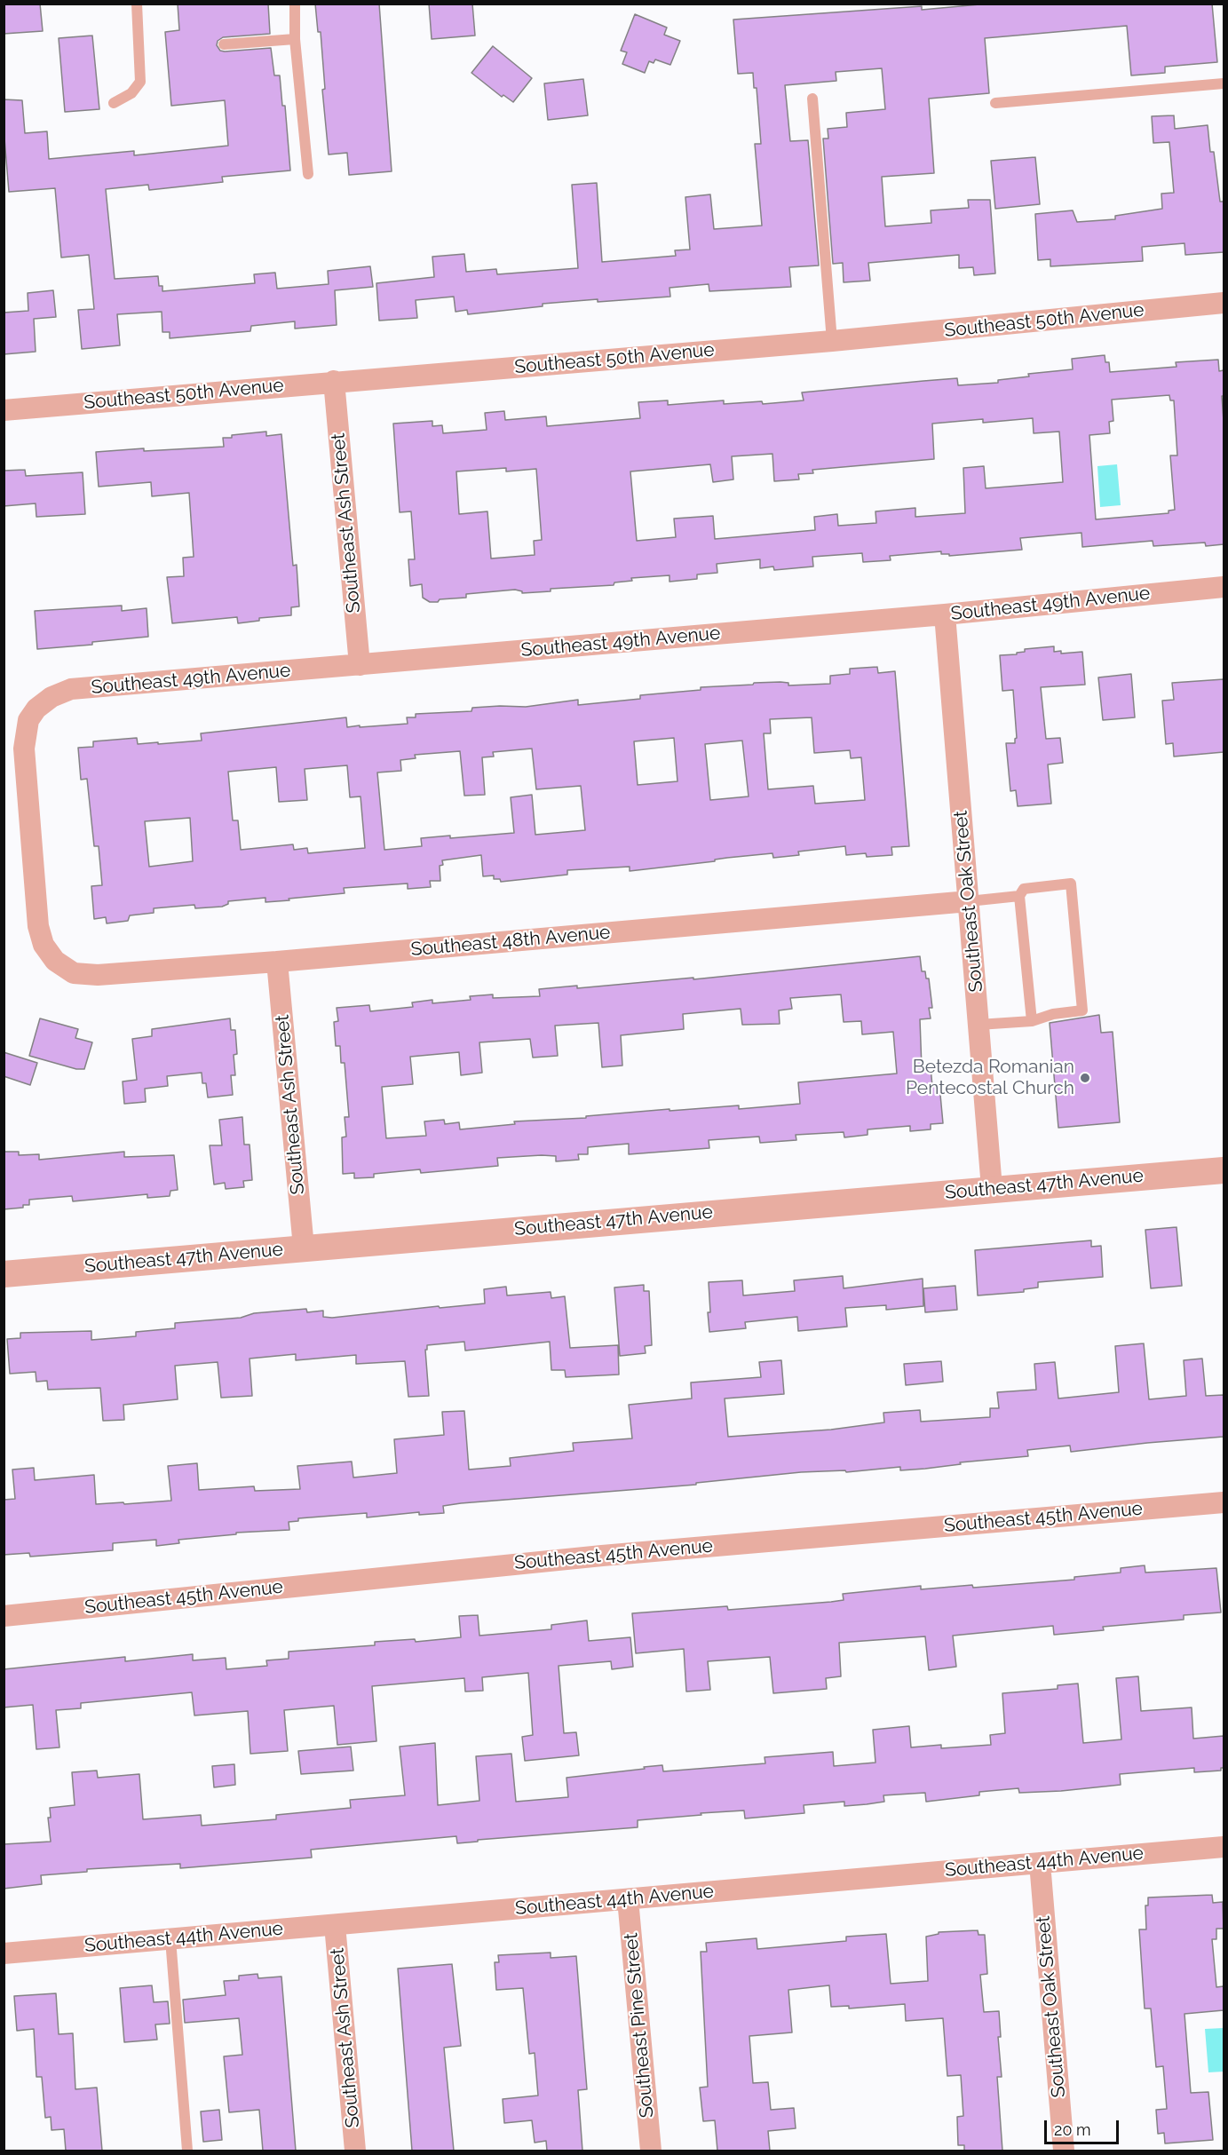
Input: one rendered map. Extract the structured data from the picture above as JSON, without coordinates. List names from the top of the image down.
{
  "streets": {
    "street": [
      "Southeast 50th Avenue",
      "Southeast Ash Street",
      "Southeast 49th Avenue",
      "Southeast Oak Street",
      "Southeast 48th Avenue",
      "Southeast 47th Avenue",
      "Southeast 45th Avenue",
      "Southeast 44th Avenue",
      "Southeast Pine Street"
    ]
  },
  "crossings": [
    ["Southeast 50th Avenue", "Southeast Ash Street"],
    ["Southeast Ash Street", "Southeast 49th Avenue"],
    ["Southeast Ash Street", "Southeast 48th Avenue"],
    ["Southeast Ash Street", "Southeast 47th Avenue"],
    ["Southeast Ash Street", "Southeast 44th Avenue"],
    ["Southeast 49th Avenue", "Southeast Oak Street"],
    ["Southeast 49th Avenue", "Southeast 48th Avenue"],
    ["Southeast Oak Street", "Southeast 48th Avenue"],
    ["Southeast Oak Street", "Southeast 47th Avenue"],
    ["Southeast Oak Street", "Southeast 44th Avenue"],
    ["Southeast 44th Avenue", "Southeast Pine Street"]
  ],
  "places": ["Betezda Romanian Pentecostal Church"],
  "scale_bar": "20 m"
}
